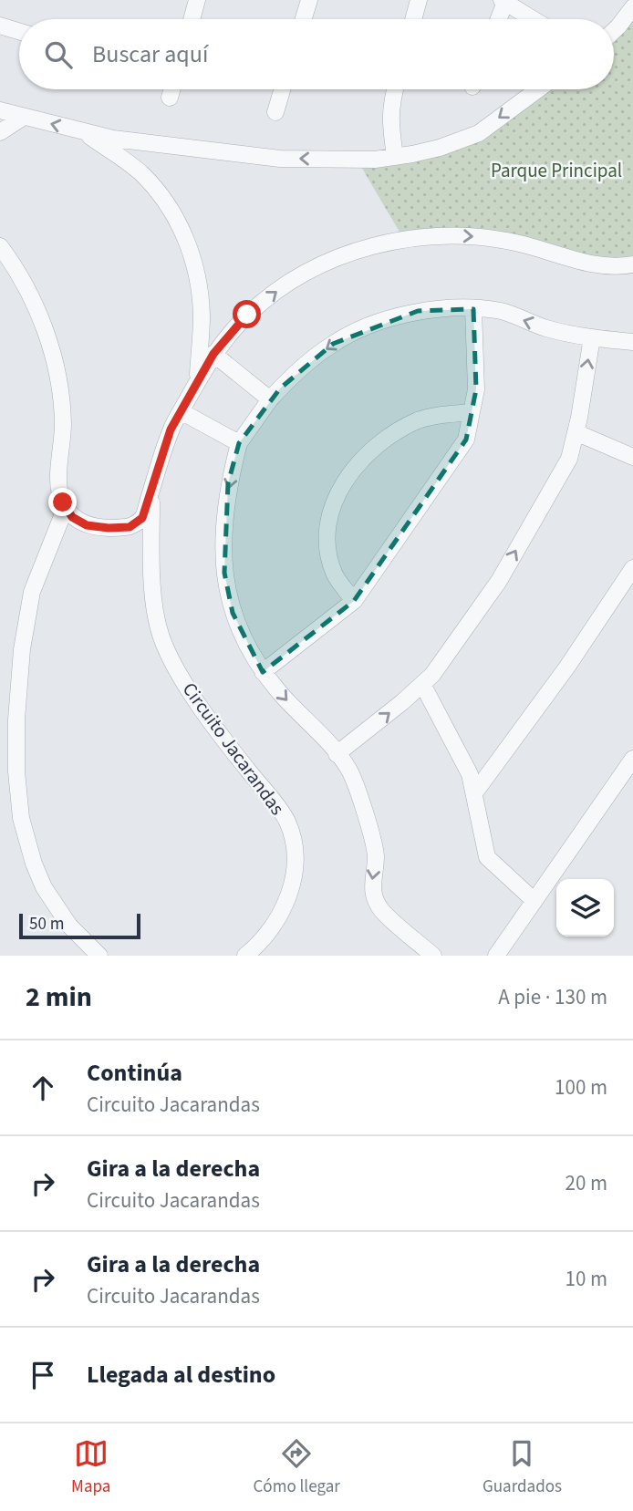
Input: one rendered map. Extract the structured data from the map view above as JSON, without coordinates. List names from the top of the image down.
{
  "streets": {
    "street": ["Circuito Jacarandas"]
  },
  "parks": ["Parque Principal"],
  "scale_bar": "50 m",
  "page": {
    "search": "Buscar aquí",
    "scale": "50 m",
    "heading": ["2 min", "A pie · 130 m"],
    "list": [
      ["Continúa", "Circuito Jacarandas", "100 m"],
      ["Gira a la derecha", "Circuito Jacarandas", "20 m"],
      ["Gira a la derecha", "Circuito Jacarandas", "10 m"],
      "Llegada al destino"
    ],
    "nav": ["Mapa", "Cómo llegar", "Guardados"]
  }
}
